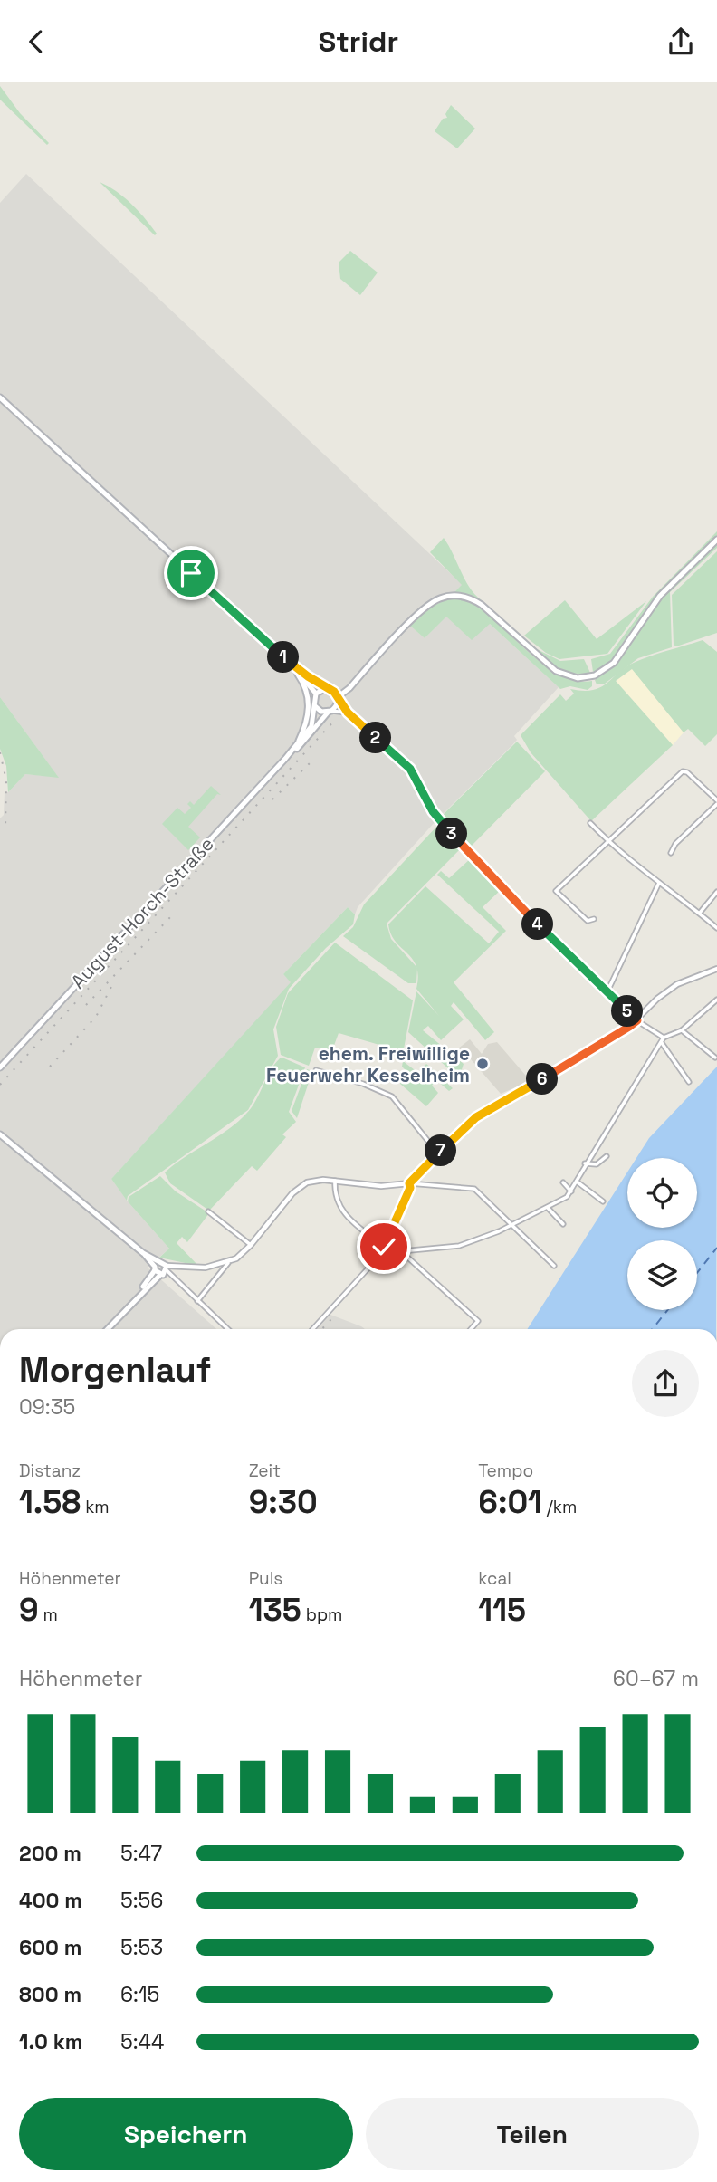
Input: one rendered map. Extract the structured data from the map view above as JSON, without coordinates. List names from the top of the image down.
{
  "streets": {
    "main road": ["August-Horch-Straße"]
  },
  "places": ["ehem. Freiwillige Feuerwehr Kesselheim"],
  "page": {
    "header": "Stridr",
    "pins": [
      "1",
      "2",
      "3",
      "4",
      "5",
      "6",
      "7"
    ],
    "heading": ["Morgenlauf", "09:35"],
    "stats": [
      ["Distanz", "1.58 km"],
      ["Zeit", "9:30"],
      ["Tempo", "6:01 /km"],
      ["Höhenmeter", "9 m"],
      ["Puls", "135 bpm"],
      ["kcal", "115"]
    ],
    "chart": ["Höhenmeter", "60–67 m"],
    "list": [
      {
        "name": "200 m",
        "note": "5:47"
      },
      {
        "name": "400 m",
        "note": "5:56"
      },
      {
        "name": "600 m",
        "note": "5:53"
      },
      {
        "name": "800 m",
        "note": "6:15"
      },
      {
        "name": "1.0 km",
        "note": "5:44"
      }
    ],
    "buttons": ["Speichern", "Teilen"]
  }
}
